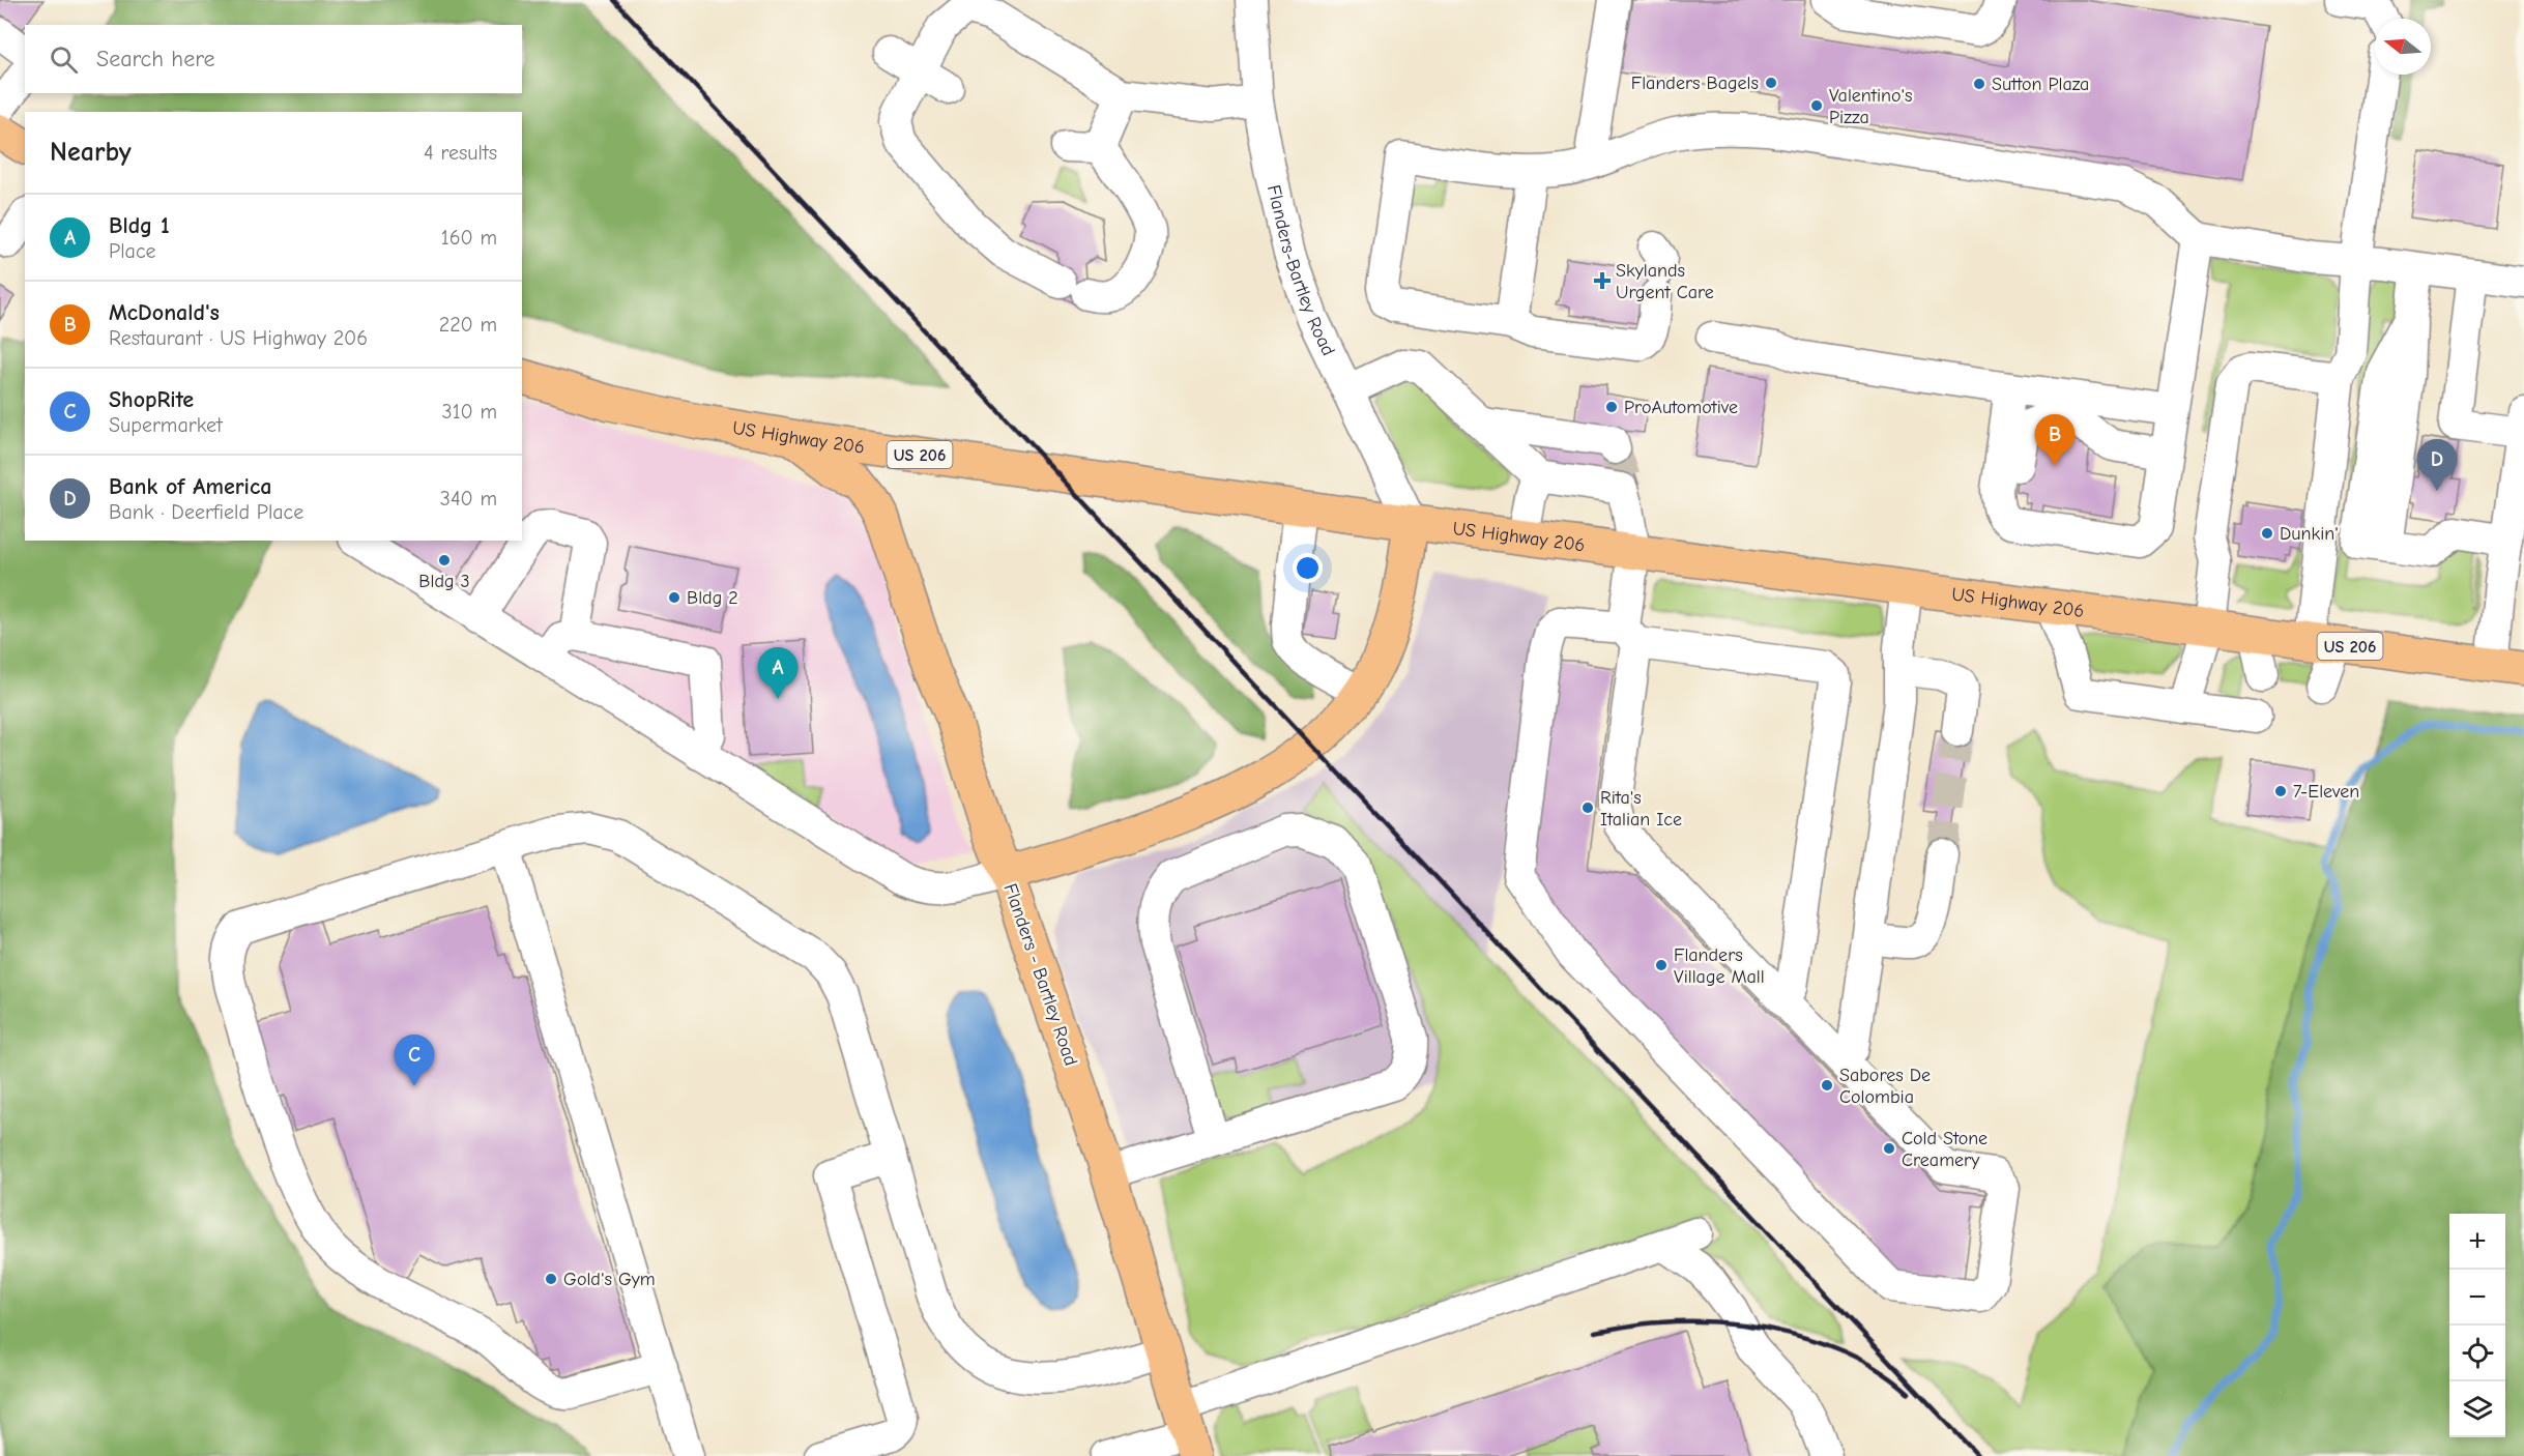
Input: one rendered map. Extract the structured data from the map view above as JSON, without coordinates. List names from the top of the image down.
{
  "streets": {
    "main road": ["US Highway 206", "US 206", "Flanders - Bartley Road"],
    "street": ["Flanders-Bartley Road"]
  },
  "crossings": [
    ["Flanders-Bartley Road", "US Highway 206"],
    ["Flanders-Bartley Road", "Flanders - Bartley Road"],
    ["US Highway 206", "Flanders - Bartley Road"]
  ],
  "places": {
    "other": [
      "Flanders Bagels",
      "Sutton Plaza",
      "Valentino's Pizza",
      "ProAutomotive",
      "Dunkin'",
      "Bldg 3",
      "Bldg 2",
      "7-Eleven",
      "Rita's Italian Ice",
      "Flanders Village Mall",
      "Sabores De Colombia",
      "Cold Stone Creamery",
      "Gold's Gym"
    ],
    "health": ["Skylands Urgent Care"]
  },
  "north": "left",
  "page": {
    "search": "Search here",
    "heading": ["Nearby", "4 results"],
    "list": [
      {
        "mark": "A",
        "name": "Bldg 1",
        "note": "Place",
        "value": "160 m"
      },
      {
        "mark": "B",
        "name": "McDonald's",
        "note": "Restaurant · US Highway 206",
        "value": "220 m"
      },
      {
        "mark": "C",
        "name": "ShopRite",
        "note": "Supermarket",
        "value": "310 m"
      },
      {
        "mark": "D",
        "name": "Bank of America",
        "note": "Bank · Deerfield Place",
        "value": "340 m"
      }
    ],
    "pins": [
      "B",
      "D",
      "A",
      "C"
    ],
    "map_buttons": ["+", "−"]
  }
}
